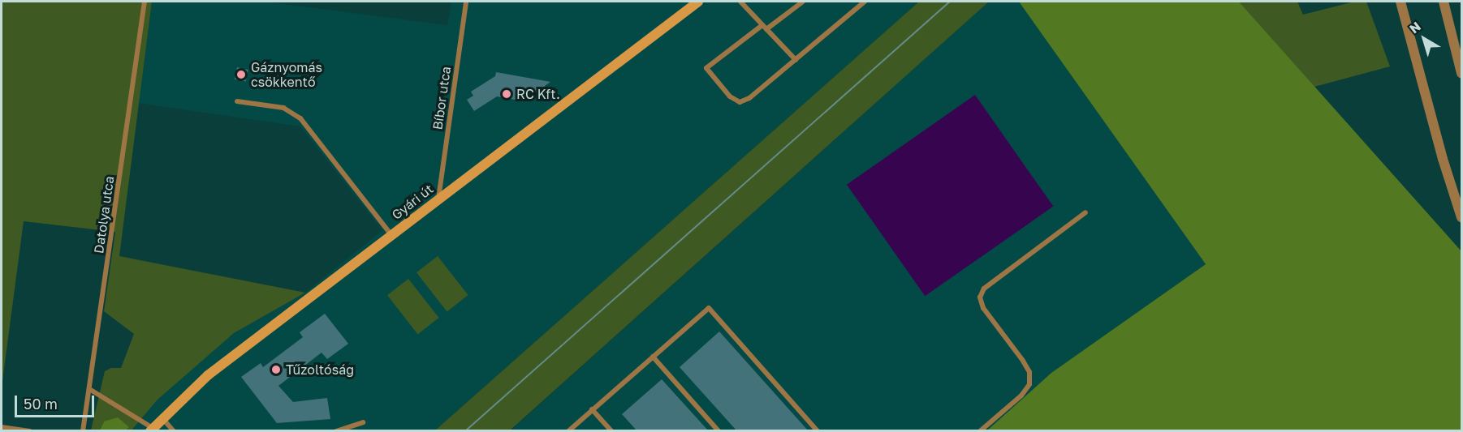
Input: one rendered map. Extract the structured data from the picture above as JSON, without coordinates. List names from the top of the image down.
{
  "streets": {
    "street": ["Gyári út"],
    "lane": ["Bíbor utca", "Datolya utca"]
  },
  "crossings": [
    ["Bíbor utca", "Gyári út"]
  ],
  "places": ["Gáznyomás csökkentő", "RC Kft.", "Tűzoltóság"],
  "scale_bar": "50 m",
  "north": "top left"
}
